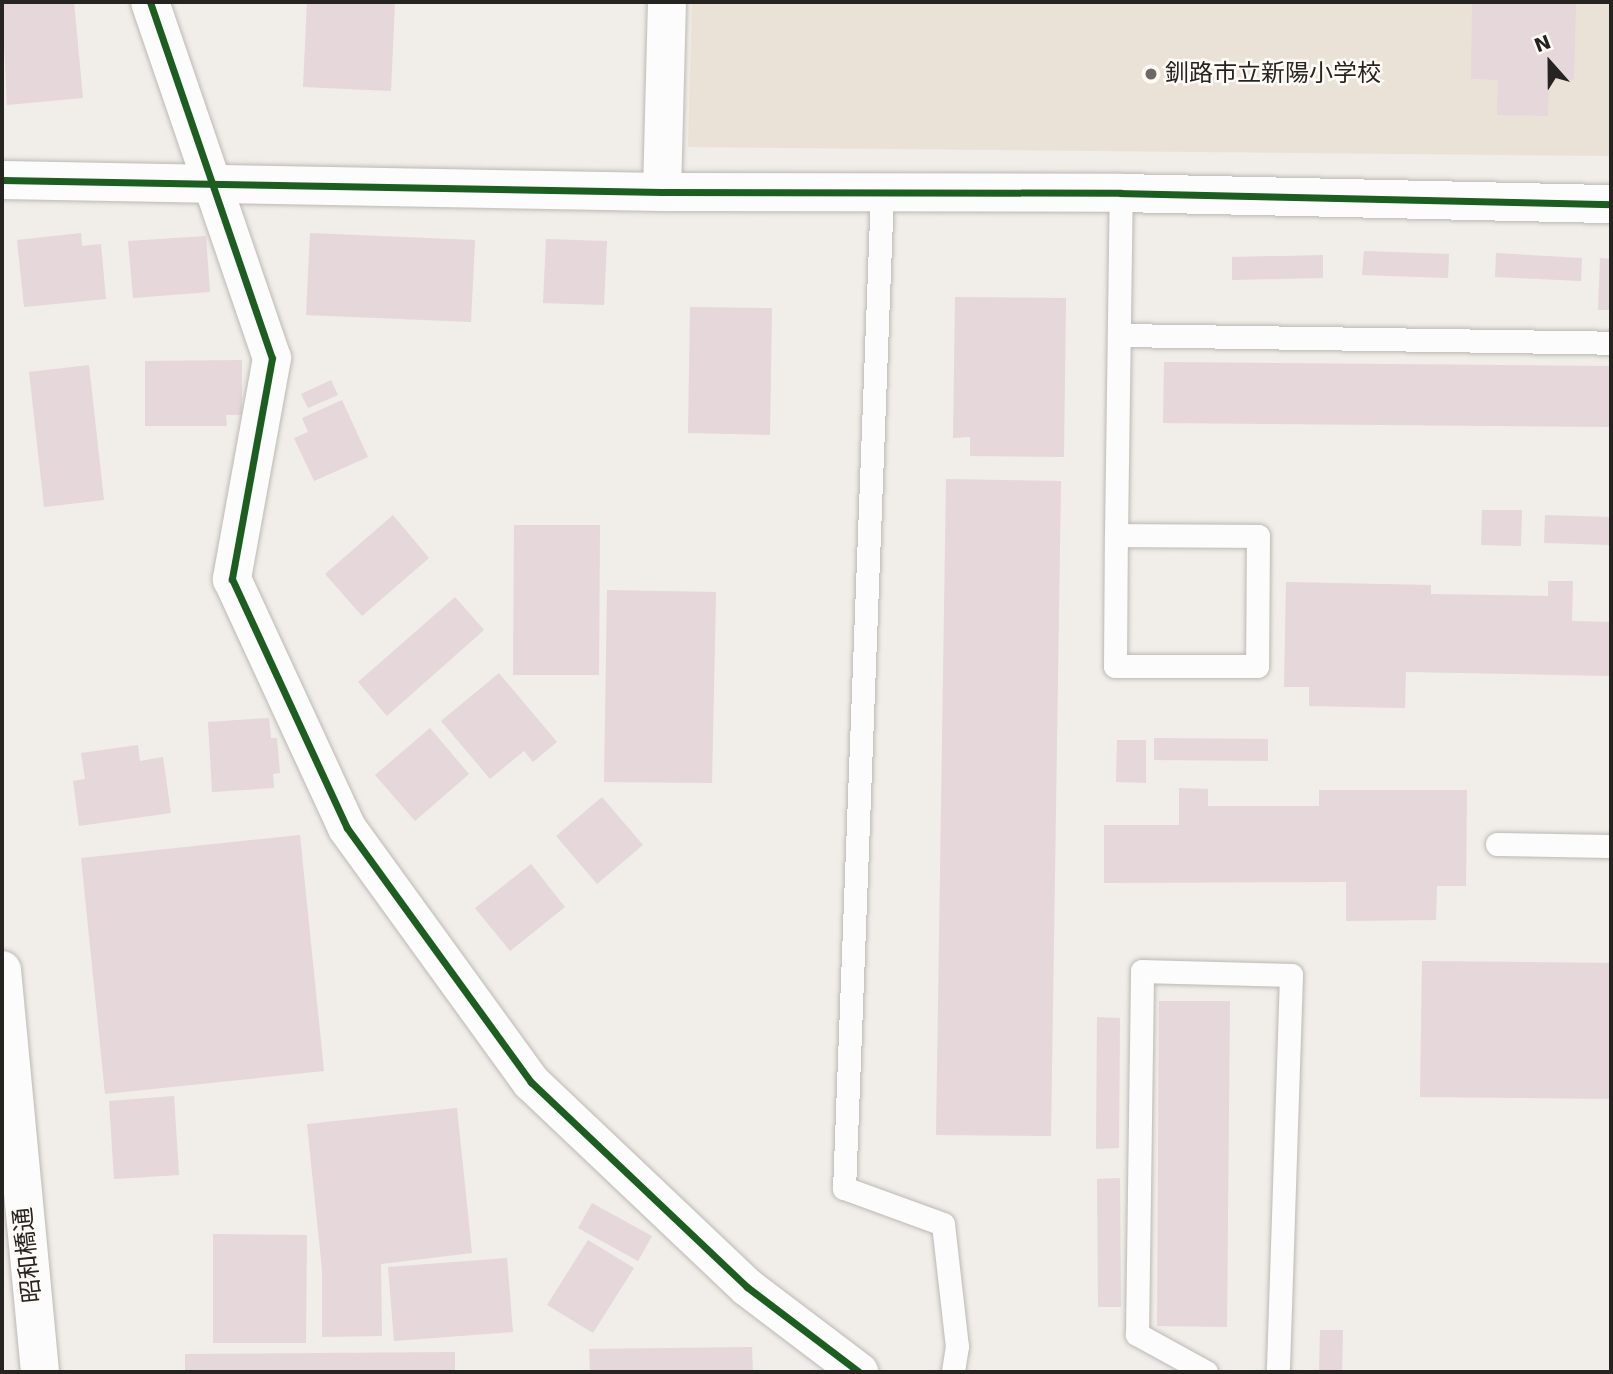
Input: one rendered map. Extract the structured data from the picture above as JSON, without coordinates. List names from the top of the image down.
{
  "streets": {
    "street": ["昭和橋通"]
  },
  "places": ["釧路市立新陽小学校"],
  "north": "top"
}
